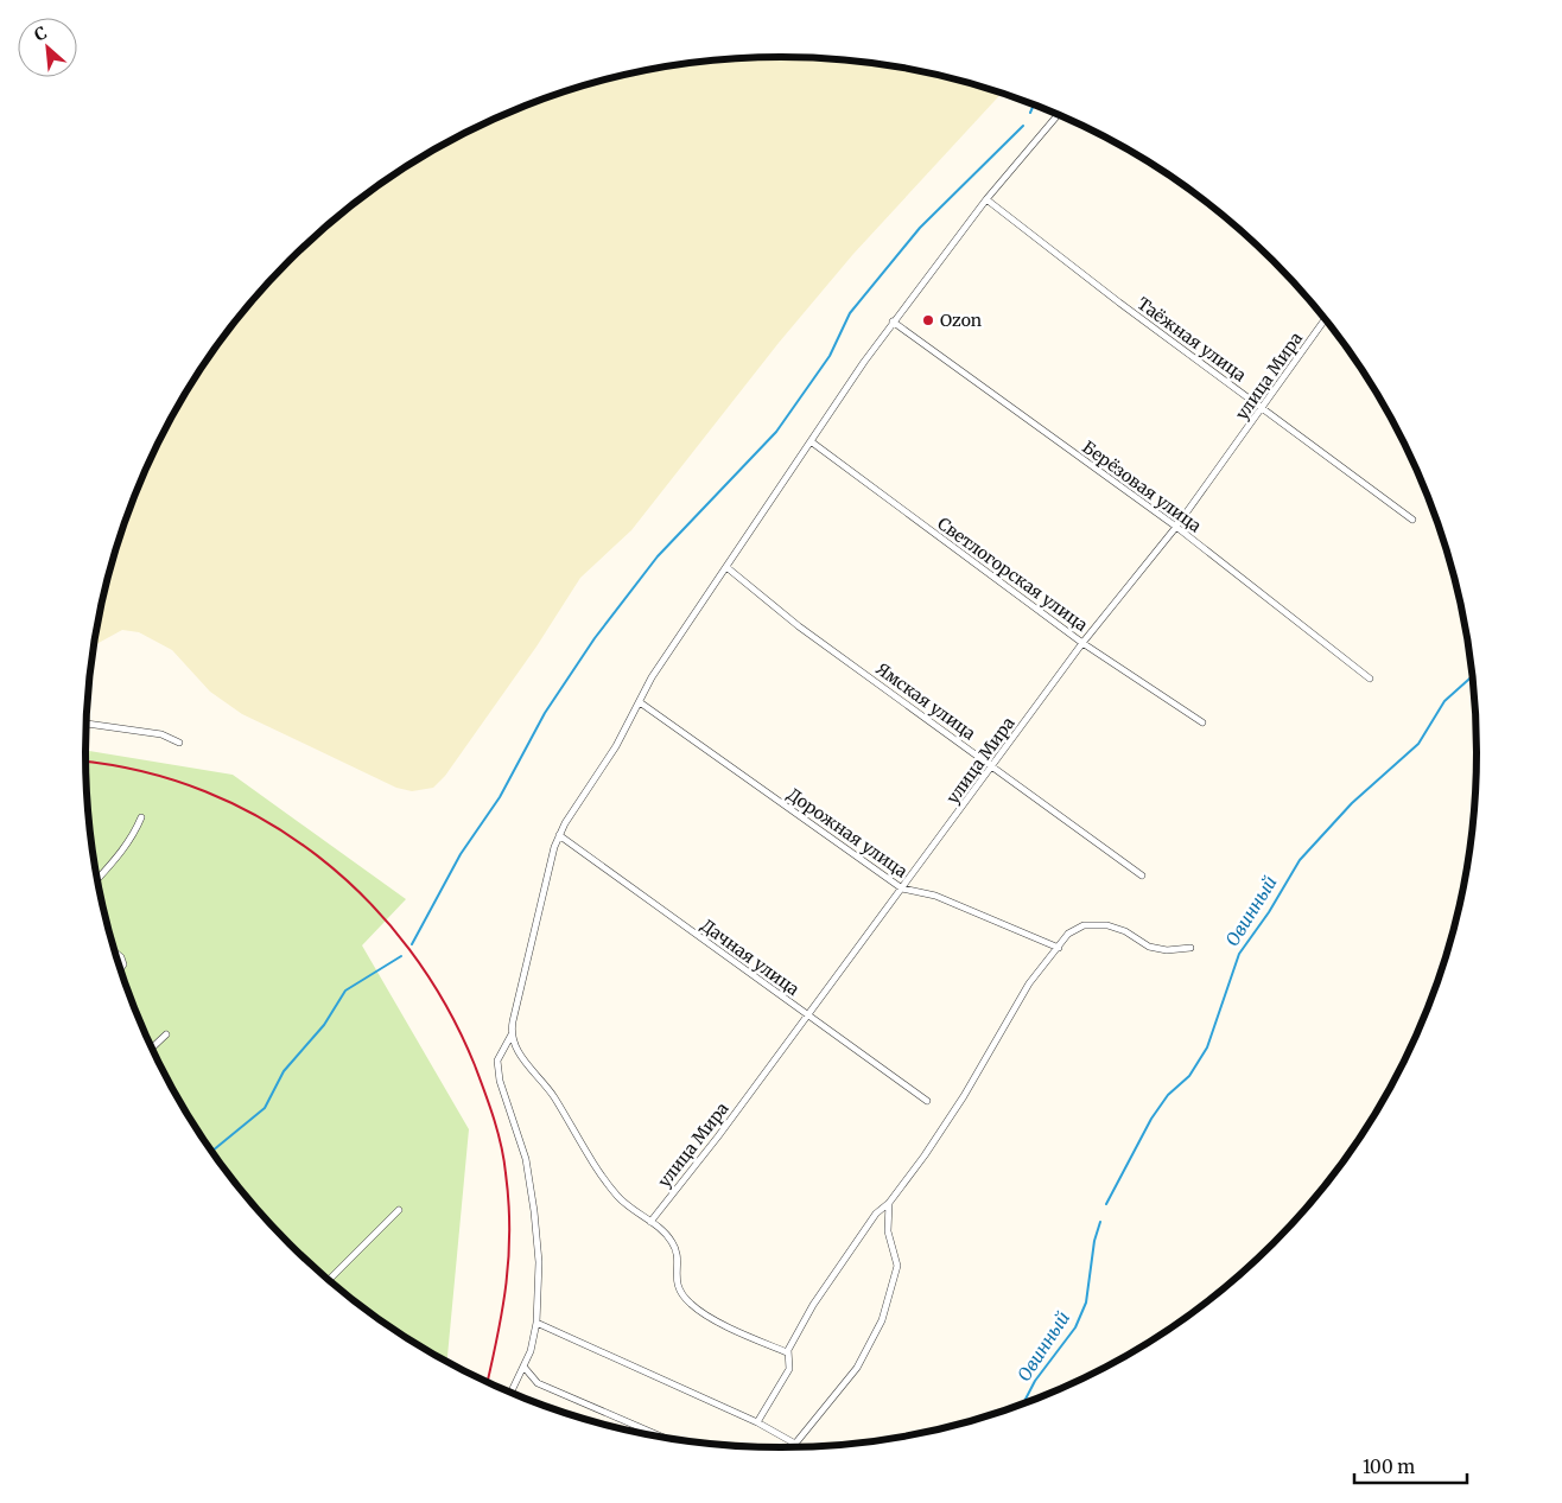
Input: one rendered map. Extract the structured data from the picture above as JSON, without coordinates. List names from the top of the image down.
{
  "streets": {
    "street": [
      "Таёжная улица",
      "улица Мира",
      "Берёзовая улица",
      "Светлогорская улица",
      "Ямская улица",
      "Дорожная улица",
      "Дачная улица"
    ]
  },
  "crossings": [
    ["Таёжная улица", "улица Мира"],
    ["улица Мира", "Берёзовая улица"],
    ["улица Мира", "Светлогорская улица"],
    ["улица Мира", "Ямская улица"],
    ["улица Мира", "Дорожная улица"],
    ["улица Мира", "Дачная улица"]
  ],
  "water": ["Овинный"],
  "places": ["Ozon"],
  "scale_bar": "100 m",
  "north": "top left"
}
